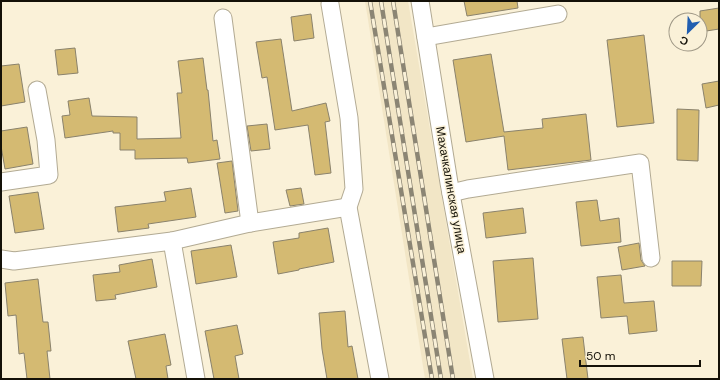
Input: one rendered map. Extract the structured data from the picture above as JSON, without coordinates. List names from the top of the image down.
{
  "streets": {
    "street": ["Махачкалинская улица"]
  },
  "scale_bar": "50 m",
  "north": "bottom left"
}
